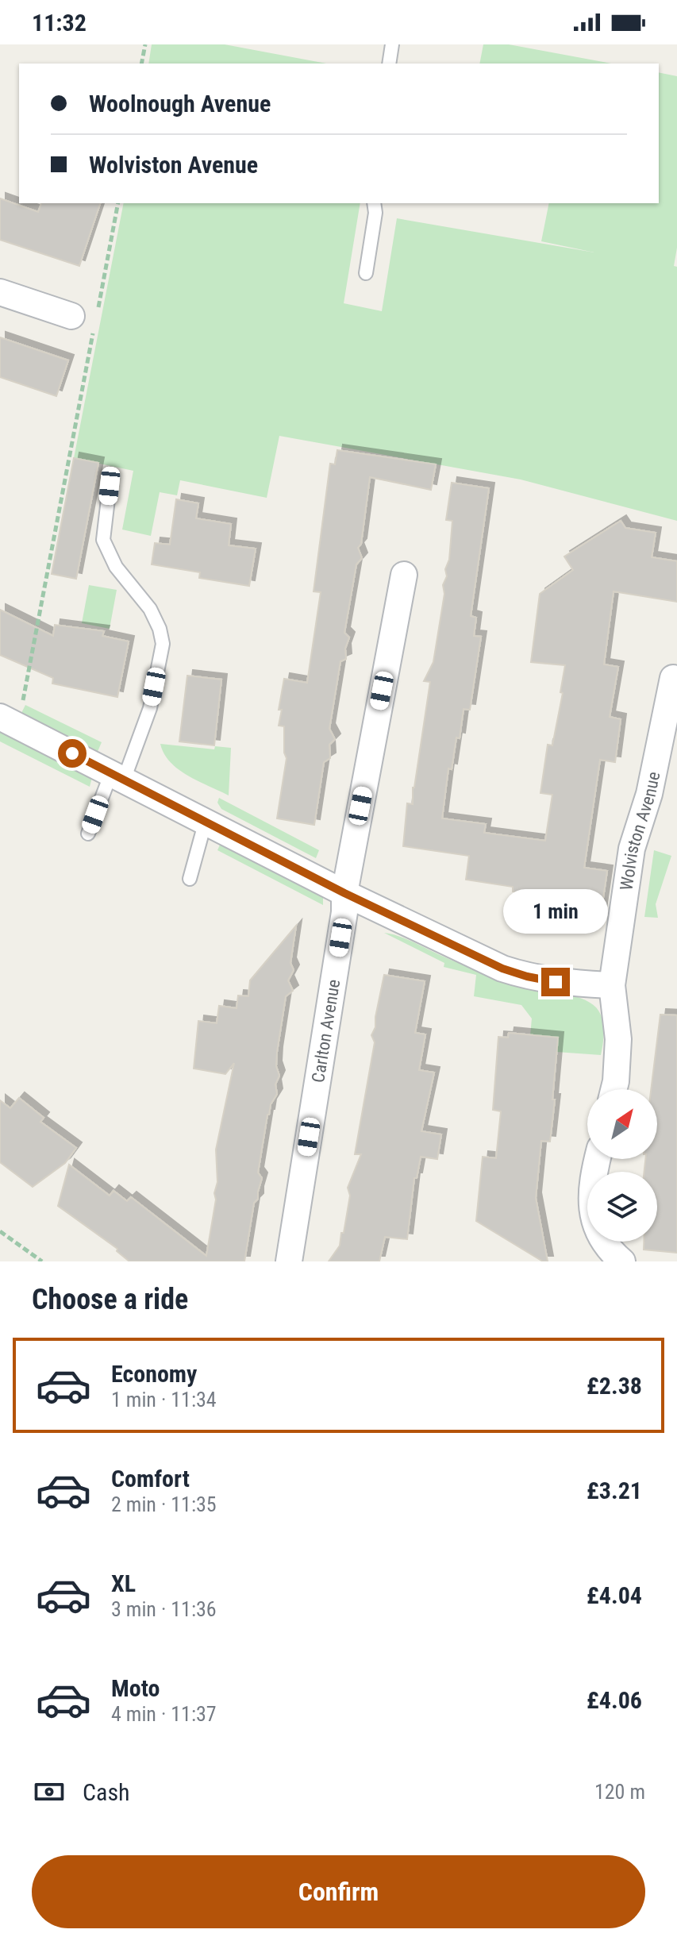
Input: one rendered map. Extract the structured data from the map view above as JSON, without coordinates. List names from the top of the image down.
{
  "streets": {
    "street": ["Wolviston Avenue", "Carlton Avenue"]
  },
  "north": "top right",
  "page": {
    "status": "11:32",
    "banner": ["Woolnough Avenue", "Wolviston Avenue"],
    "bubble": "1 min",
    "heading": "Choose a ride",
    "list": [
      {
        "name": "Economy",
        "note": "1 min · 11:34",
        "value": "£2.38"
      },
      {
        "name": "Comfort",
        "note": "2 min · 11:35",
        "value": "£3.21"
      },
      {
        "name": "XL",
        "note": "3 min · 11:36",
        "value": "£4.04"
      },
      {
        "name": "Moto",
        "note": "4 min · 11:37",
        "value": "£4.06"
      }
    ],
    "pay": ["Cash", "120 m"],
    "buttons": "Confirm"
  }
}
